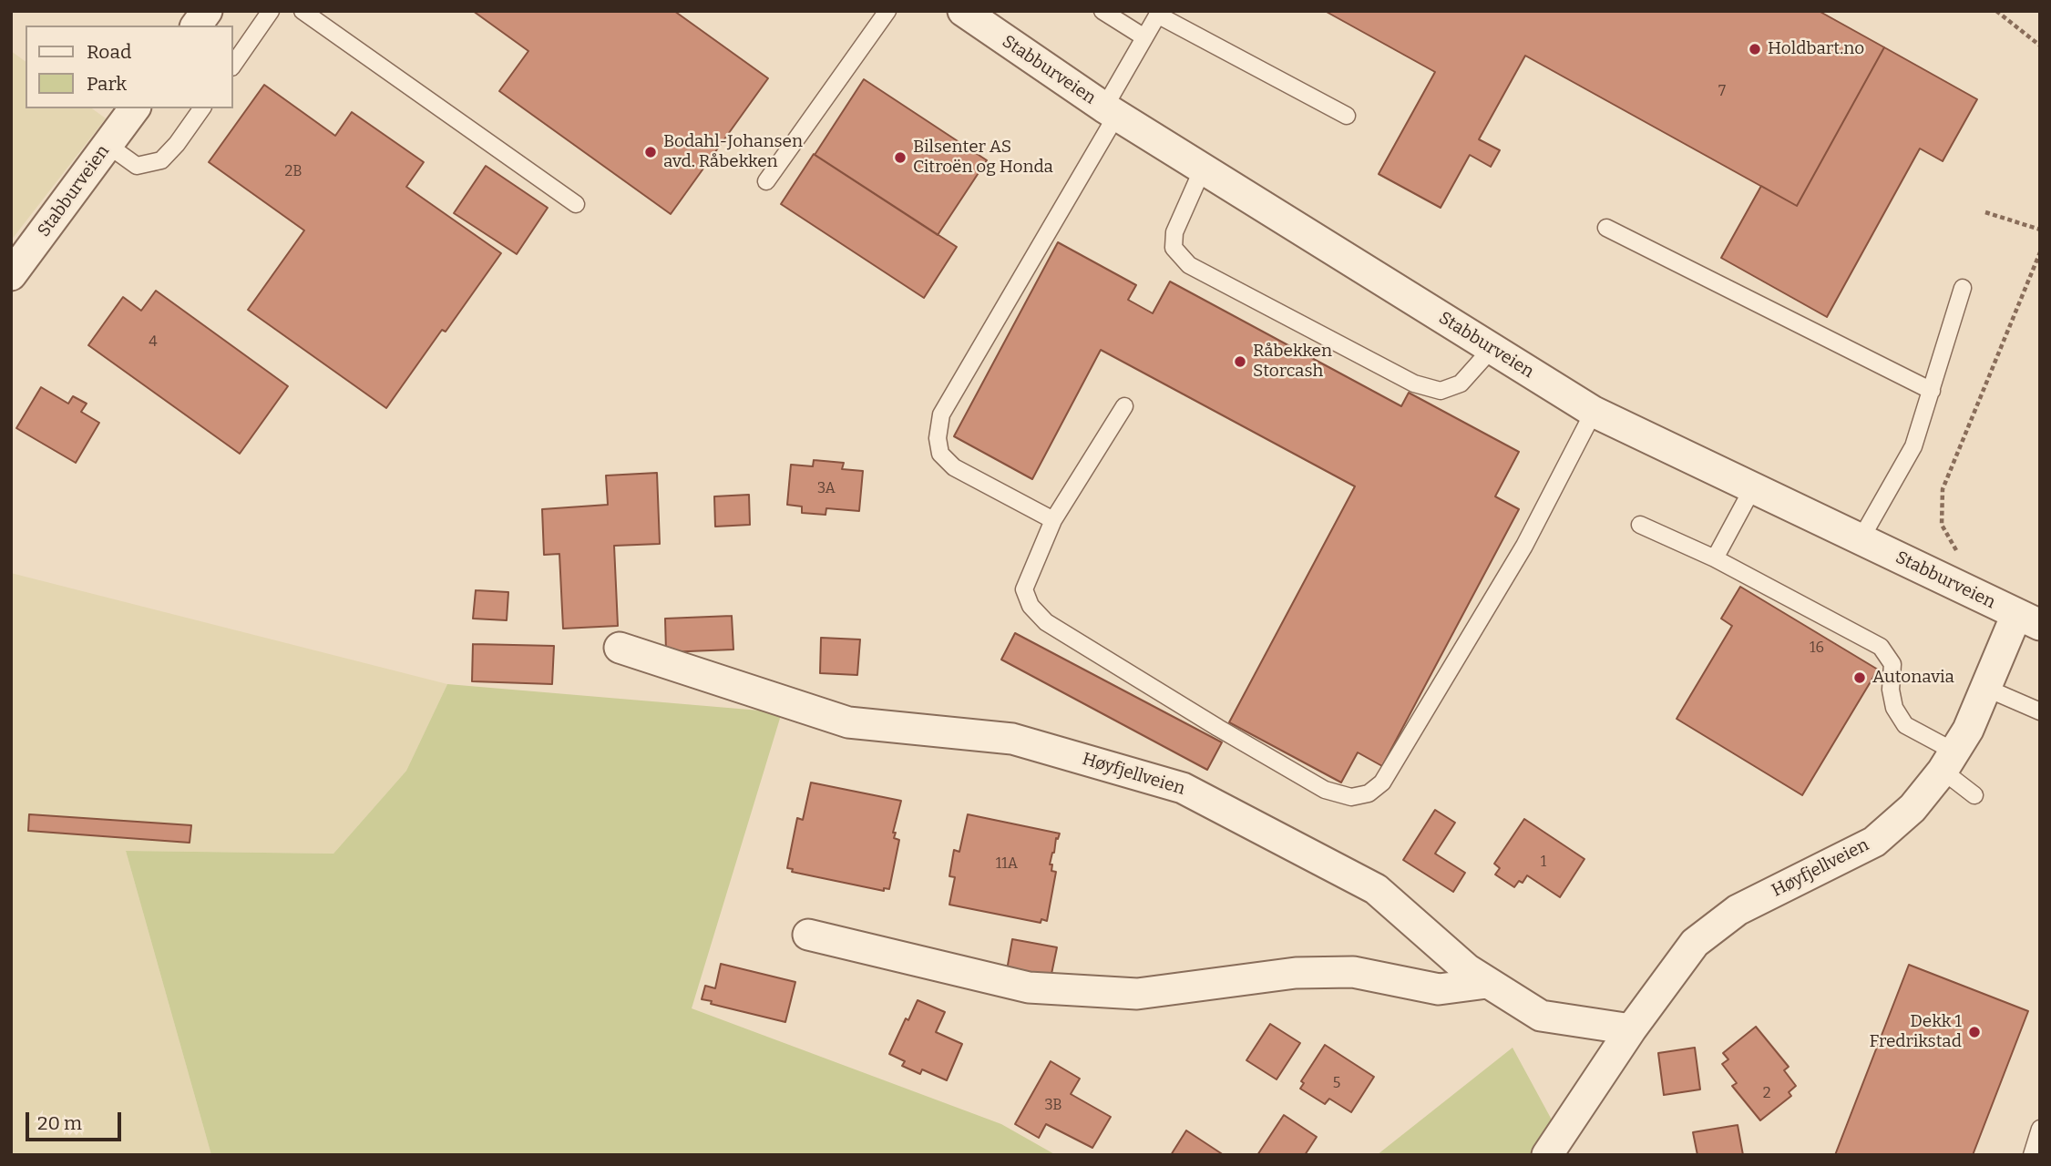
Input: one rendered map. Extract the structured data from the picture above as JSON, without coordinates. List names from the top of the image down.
{
  "streets": {
    "street": ["Stabburveien", "Høyfjellveien"]
  },
  "crossings": [
    ["Stabburveien", "Høyfjellveien"]
  ],
  "places": [
    "Holdbart.no",
    "Bodahl-Johansen avd. Råbekken",
    "Bilsenter AS Citroën og Honda",
    "Råbekken Storcash",
    "Autonavia",
    "Dekk 1 Fredrikstad"
  ],
  "house_numbers": [
    "7",
    "2B",
    "4",
    "3A",
    "16",
    "1",
    "11A",
    "5",
    "2",
    "3B"
  ],
  "legend": ["Road", "Park"],
  "scale_bar": "20 m"
}
